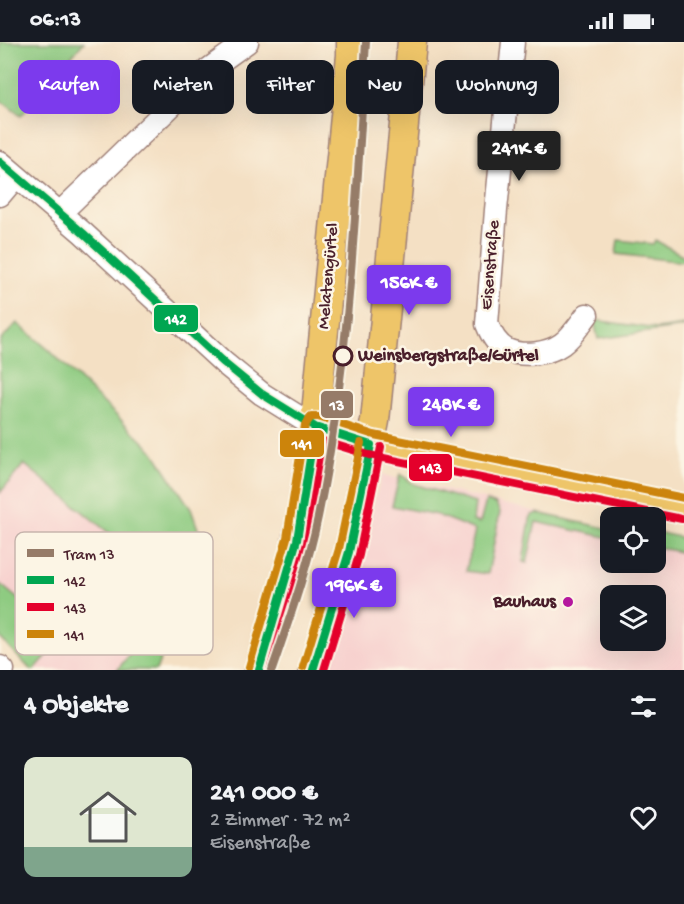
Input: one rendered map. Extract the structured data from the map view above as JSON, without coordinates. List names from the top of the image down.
{
  "streets": {
    "main road": ["Melatengürtel"],
    "street": ["Eisenstraße"]
  },
  "places": ["Weinsbergstraße/Gürtel", "Bauhaus"],
  "lines": [
    "tram line 13",
    "transit line 142",
    "transit line 141",
    "transit line 143"
  ],
  "legend": [
    "Tram 13",
    "142",
    "143",
    "141"
  ],
  "page": {
    "status": "06:13",
    "chip": [
      "Kaufen",
      "Mieten",
      "Filter",
      "Neu",
      "Wohnung"
    ],
    "price": [
      "241K €",
      "156K €",
      "248K €",
      "196K €"
    ],
    "heading": "4 Objekte",
    "list": [
      {
        "name": "241 000 €",
        "note": "2 Zimmer · 72 m² · Eisenstraße"
      }
    ]
  }
}
